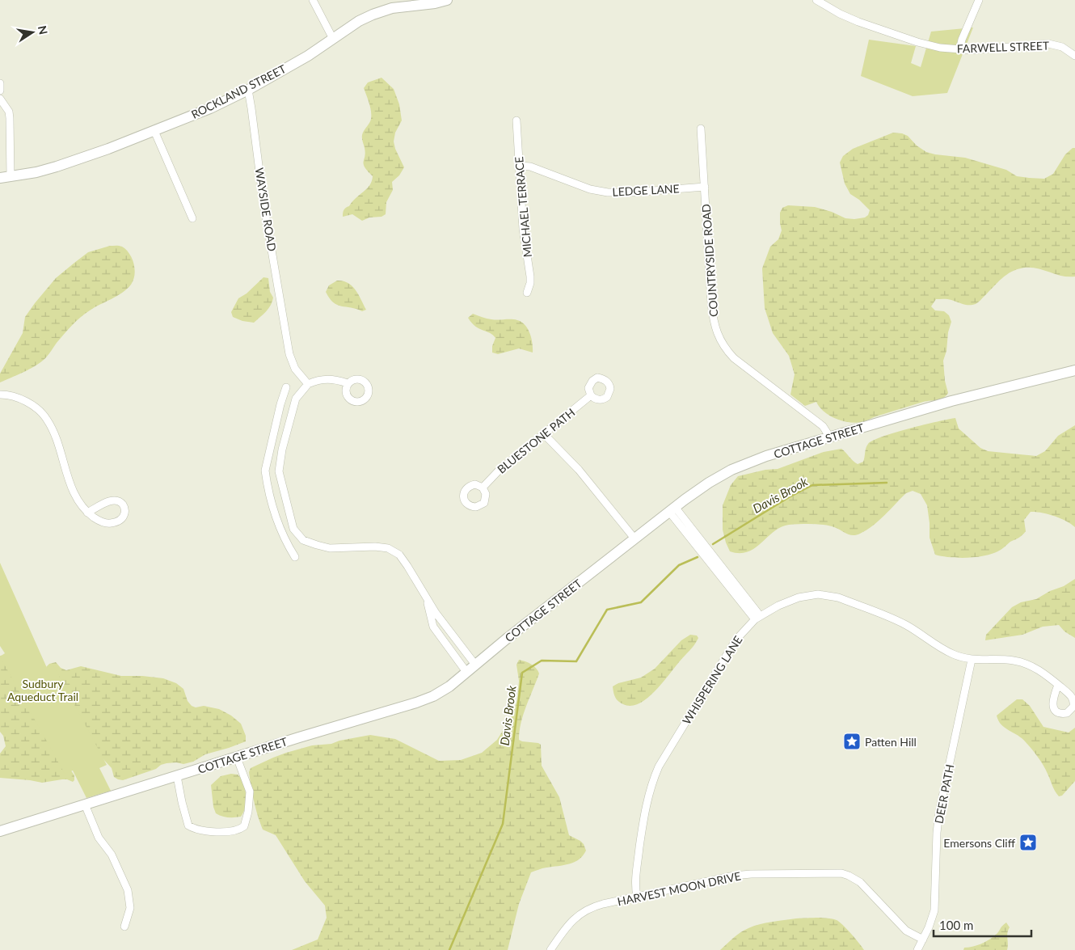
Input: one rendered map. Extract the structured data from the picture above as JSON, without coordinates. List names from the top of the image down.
{
  "streets": {
    "street": [
      "FARWELL STREET",
      "ROCKLAND STREET",
      "LEDGE LANE",
      "MICHAEL TERRACE",
      "WAYSIDE ROAD",
      "COUNTRYSIDE ROAD",
      "BLUESTONE PATH",
      "COTTAGE STREET",
      "WHISPERING LANE",
      "DEER PATH",
      "HARVEST MOON DRIVE"
    ]
  },
  "crossings": [
    ["ROCKLAND STREET", "WAYSIDE ROAD"],
    ["LEDGE LANE", "MICHAEL TERRACE"],
    ["LEDGE LANE", "COUNTRYSIDE ROAD"],
    ["COUNTRYSIDE ROAD", "COTTAGE STREET"],
    ["WHISPERING LANE", "DEER PATH"],
    ["WHISPERING LANE", "HARVEST MOON DRIVE"],
    ["DEER PATH", "HARVEST MOON DRIVE"]
  ],
  "water": ["Davis Brook"],
  "parks": ["Sudbury Aqueduct Trail"],
  "places": {
    "place": ["Patten Hill", "Emersons Cliff"]
  },
  "scale_bar": "100 m",
  "north": "right"
}
